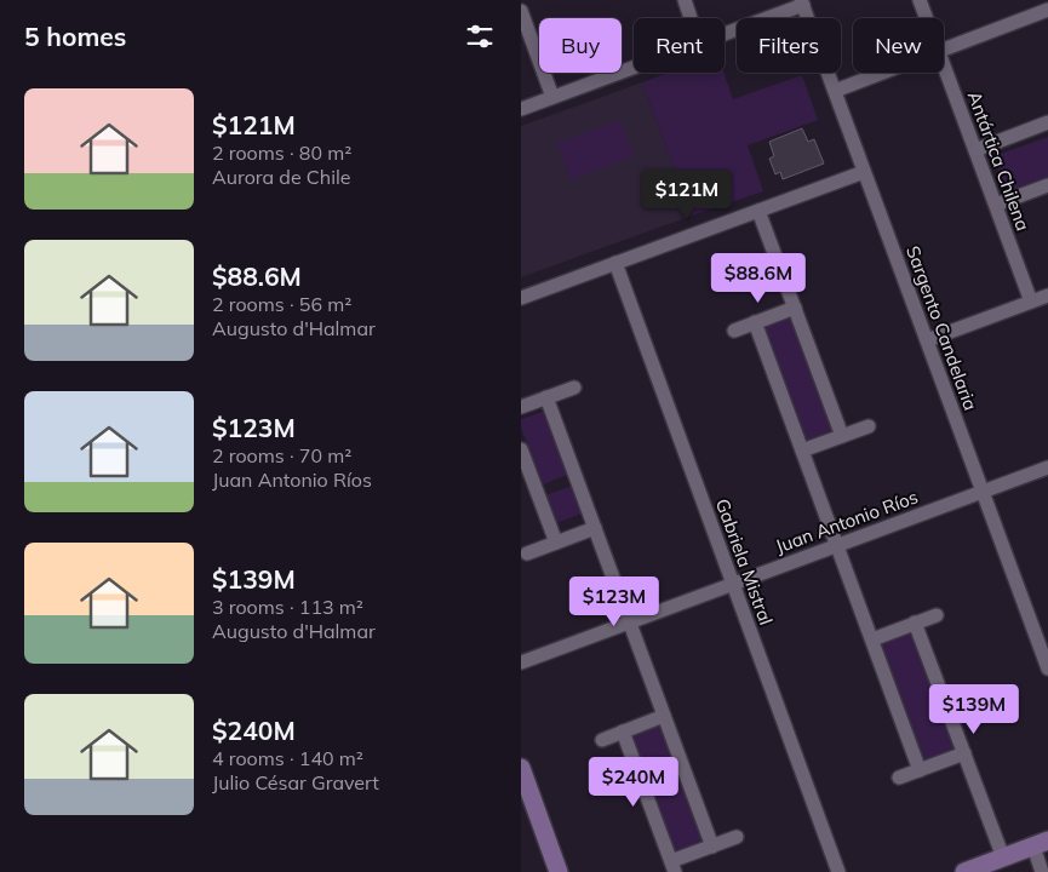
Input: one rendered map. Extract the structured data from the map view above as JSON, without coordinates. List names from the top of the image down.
{
  "streets": {
    "street": [
      "Antártica Chilena",
      "Sargento Candelaria",
      "Juan Antonio Ríos",
      "Gabriela Mistral"
    ]
  },
  "crossings": [
    ["Sargento Candelaria", "Juan Antonio Ríos"],
    ["Juan Antonio Ríos", "Gabriela Mistral"]
  ],
  "page": {
    "heading": "5 homes",
    "chip": [
      "Buy",
      "Rent",
      "Filters",
      "New"
    ],
    "list": [
      {
        "name": "$121M",
        "note": "2 rooms · 80 m² · Aurora de Chile"
      },
      {
        "name": "$88.6M",
        "note": "2 rooms · 56 m² · Augusto d'Halmar"
      },
      {
        "name": "$123M",
        "note": "2 rooms · 70 m² · Juan Antonio Ríos"
      },
      {
        "name": "$139M",
        "note": "3 rooms · 113 m² · Augusto d'Halmar"
      },
      {
        "name": "$240M",
        "note": "4 rooms · 140 m² · Julio César Gravert"
      }
    ],
    "price": [
      "$121M",
      "$88.6M",
      "$123M",
      "$139M",
      "$240M"
    ]
  }
}
